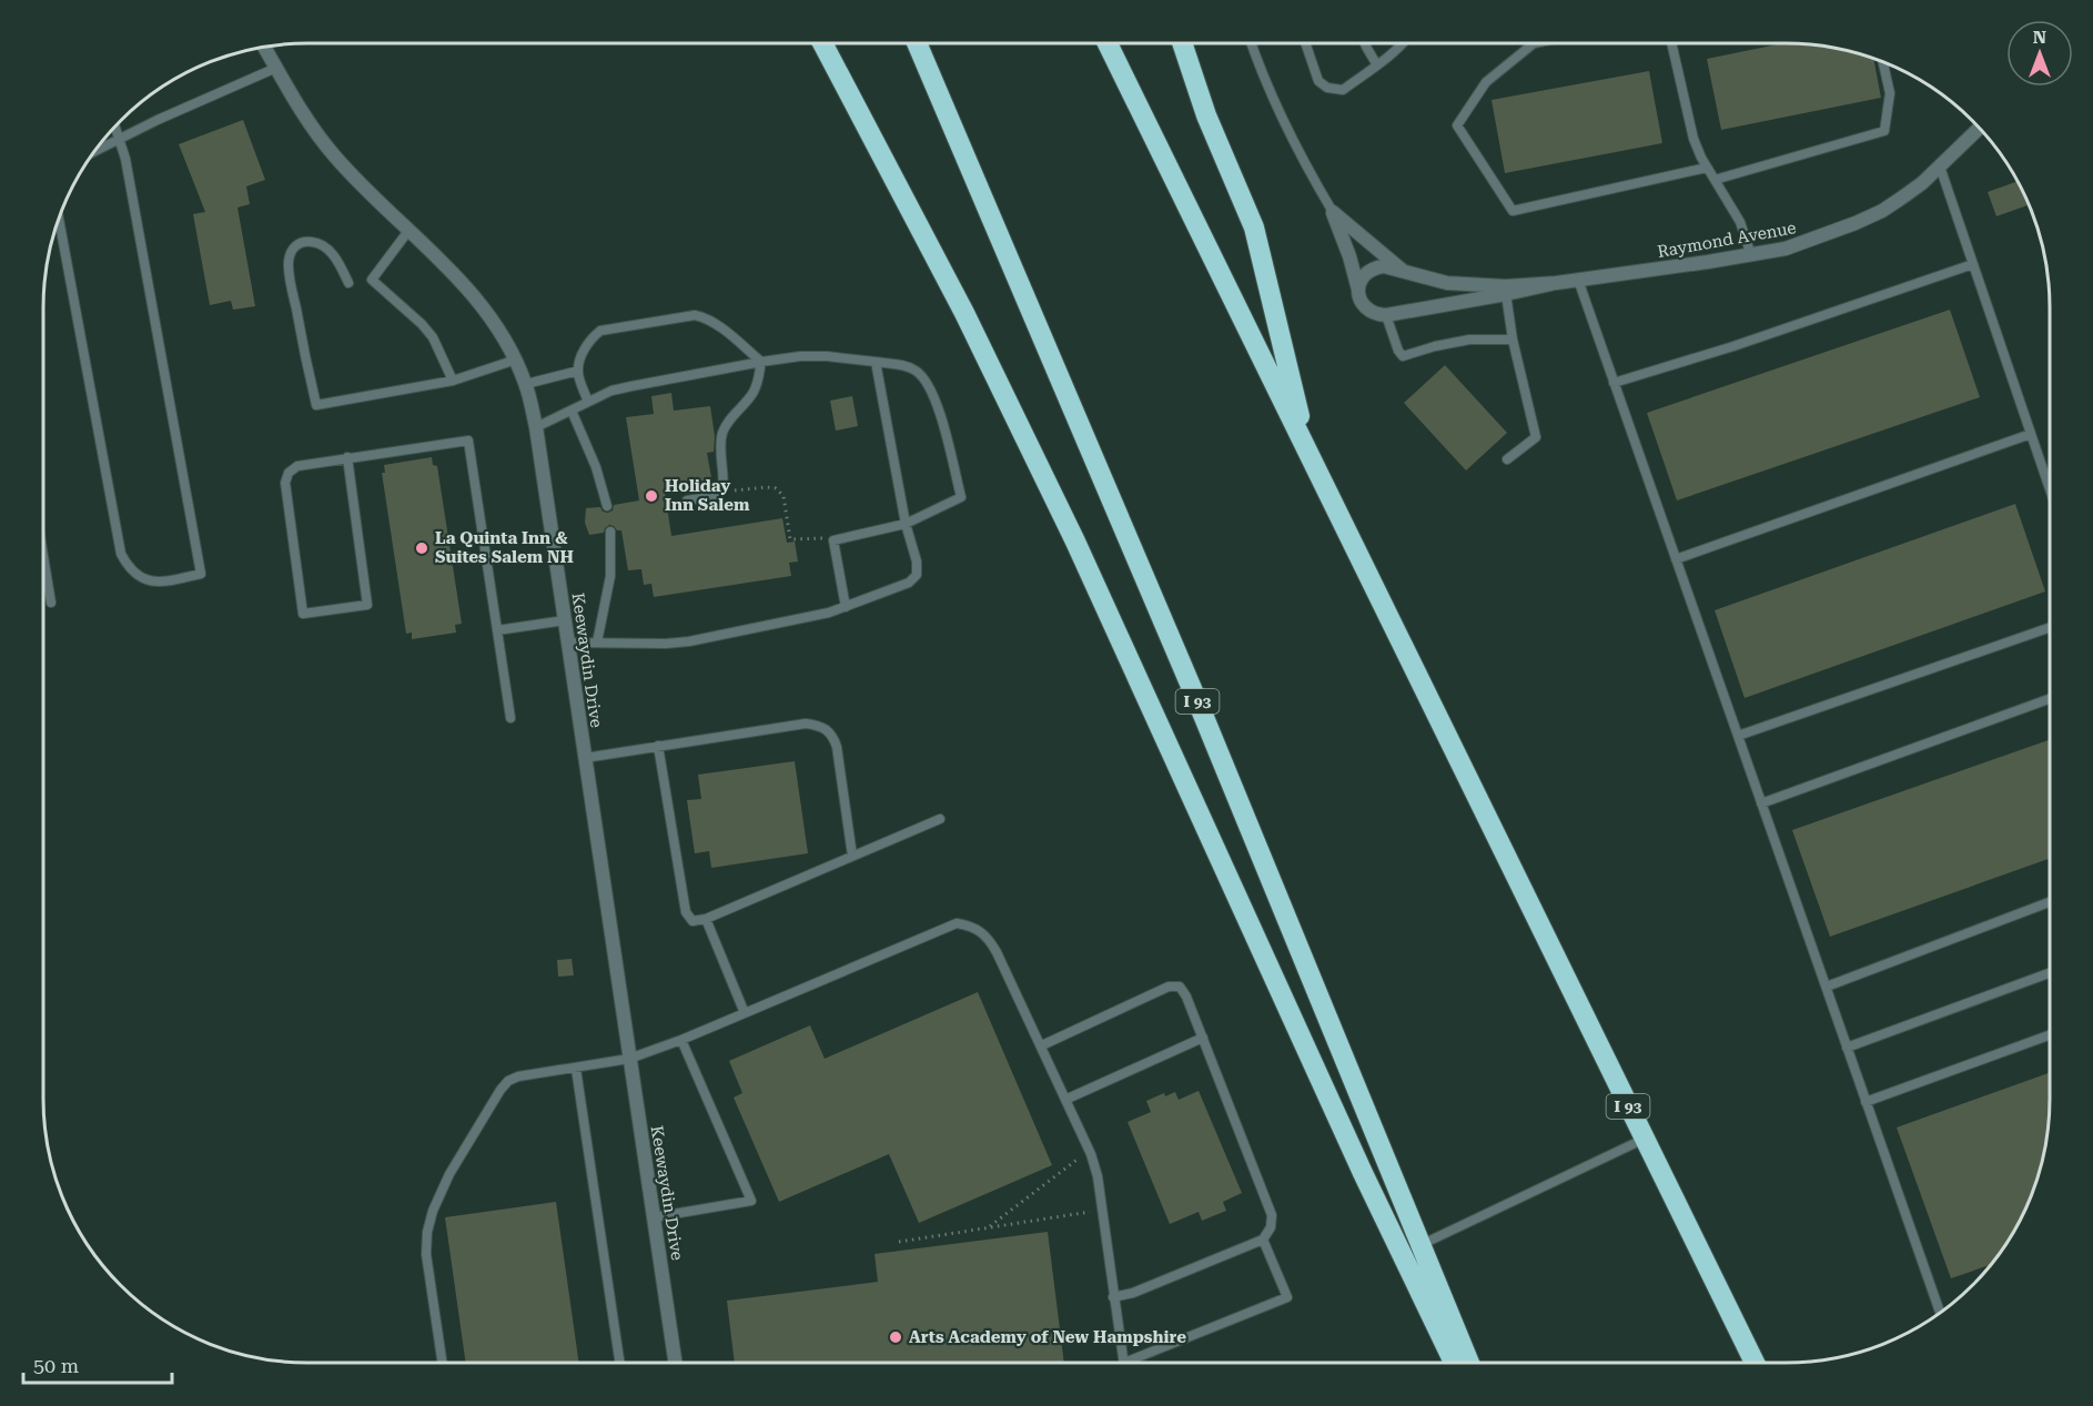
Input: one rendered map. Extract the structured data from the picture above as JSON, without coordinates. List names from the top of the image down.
{
  "streets": {
    "highway": ["I 93"],
    "street": ["Raymond Avenue", "Keewaydin Drive"]
  },
  "places": ["Holiday Inn Salem", "La Quinta Inn & Suites Salem NH", "Arts Academy of New Hampshire"],
  "scale_bar": "50 m",
  "north": "top"
}
